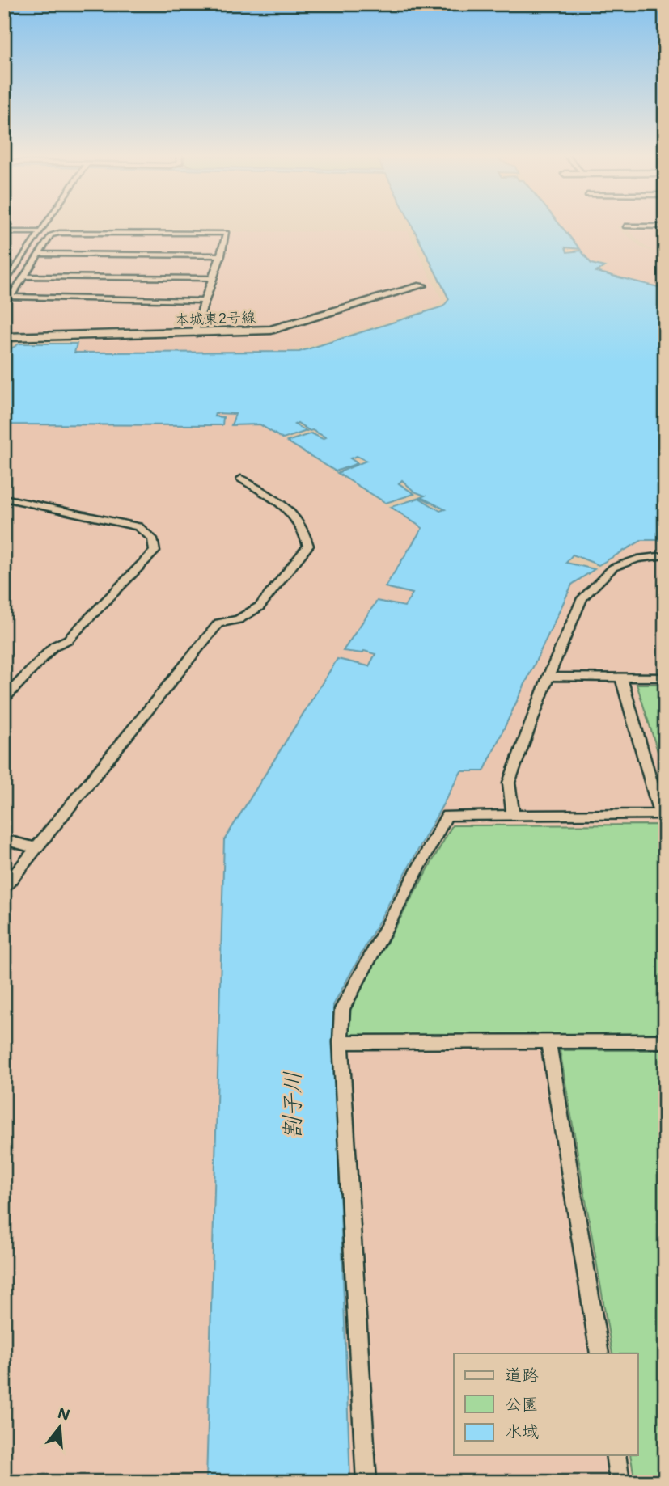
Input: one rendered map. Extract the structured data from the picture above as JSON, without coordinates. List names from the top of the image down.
{
  "streets": {
    "street": ["本城東2号線"]
  },
  "water": ["割子川"],
  "legend": ["道路", "公園", "水域"],
  "north": "top"
}
